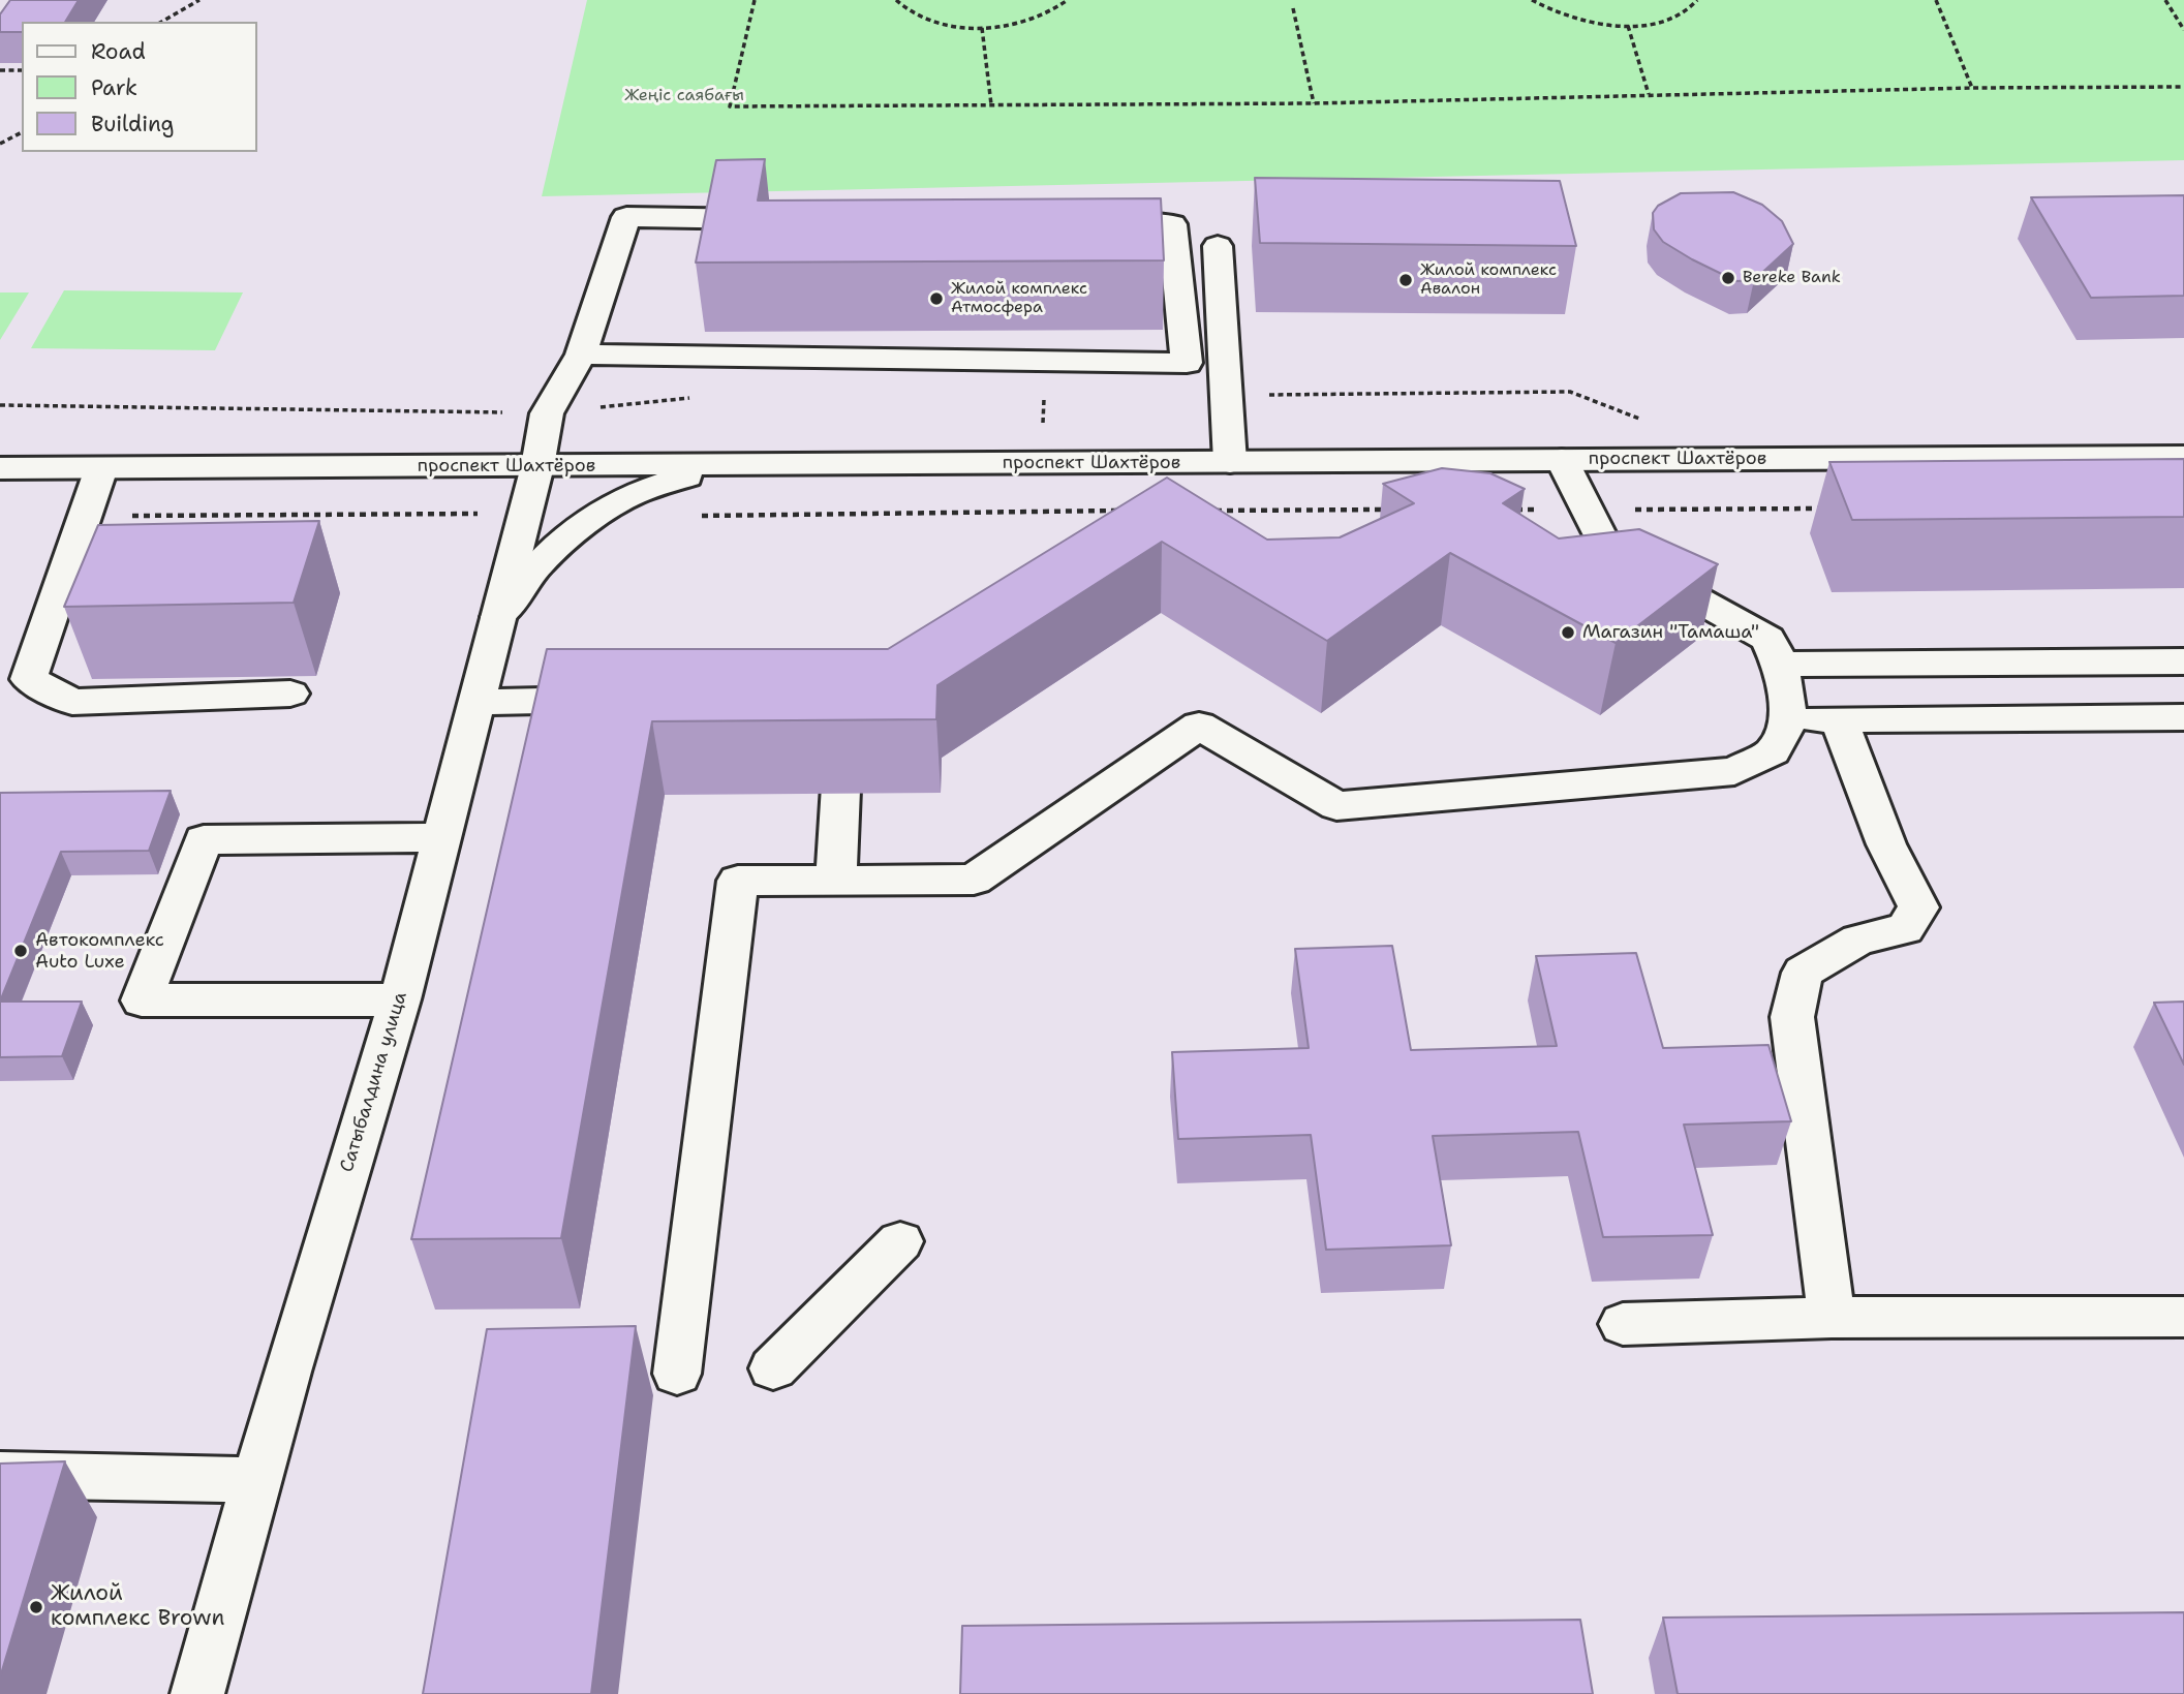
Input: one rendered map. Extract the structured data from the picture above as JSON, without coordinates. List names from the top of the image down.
{
  "streets": {
    "main road": ["проспект Шахтёров", "Сатыбалдина улица"]
  },
  "crossings": [
    ["проспект Шахтёров", "Сатыбалдина улица"]
  ],
  "parks": ["Жеңіс саябағы"],
  "places": [
    "Bereke Bank",
    "Жилой комплекс Авалон",
    "Жилой комплекс Атмосфера",
    "Магазин \"Тамаша\"",
    "Автокомплекс Auto Luxe",
    "Жилой комплекс Brown"
  ],
  "legend": ["Road", "Park", "Building"]
}
